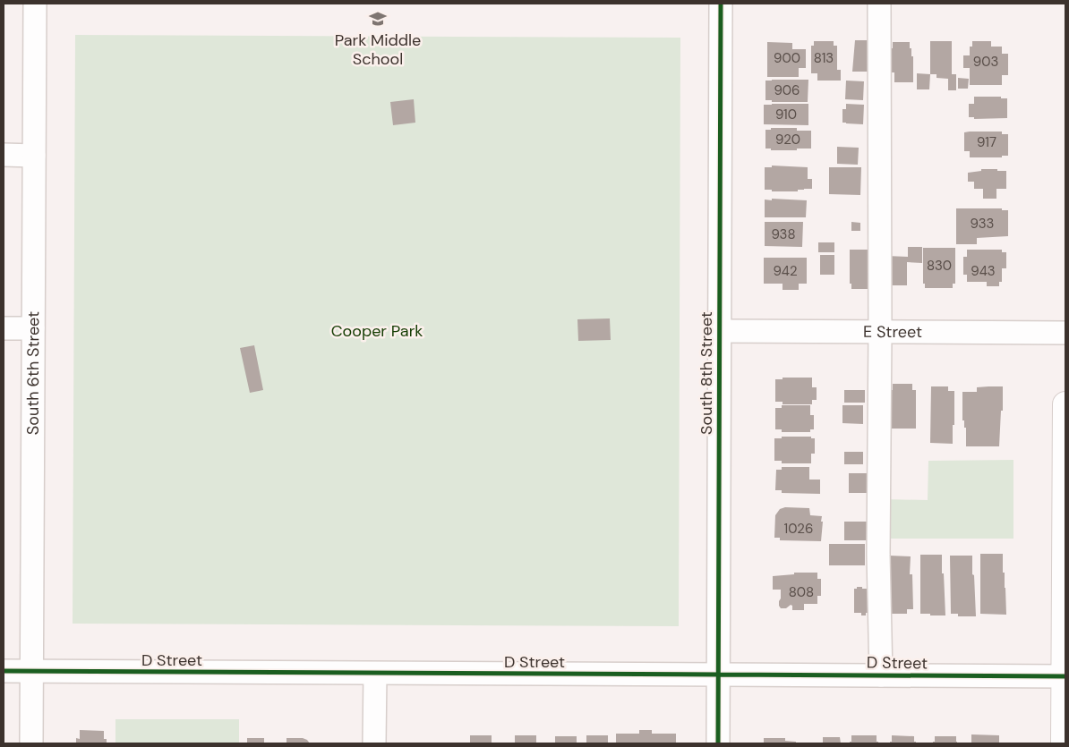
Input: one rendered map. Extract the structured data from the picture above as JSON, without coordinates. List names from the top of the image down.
{
  "streets": {
    "street": [
      "E Street",
      "South 6th Street",
      "South 8th Street",
      "D Street"
    ]
  },
  "crossings": [
    ["E Street", "South 8th Street"],
    ["South 6th Street", "D Street"],
    ["South 8th Street", "D Street"]
  ],
  "parks": ["Cooper Park"],
  "places": {
    "school or university": ["Park Middle School"]
  },
  "house_numbers": [
    "900",
    "813",
    "903",
    "906",
    "910",
    "920",
    "917",
    "933",
    "938",
    "830",
    "942",
    "943",
    "1026",
    "808"
  ]
}
